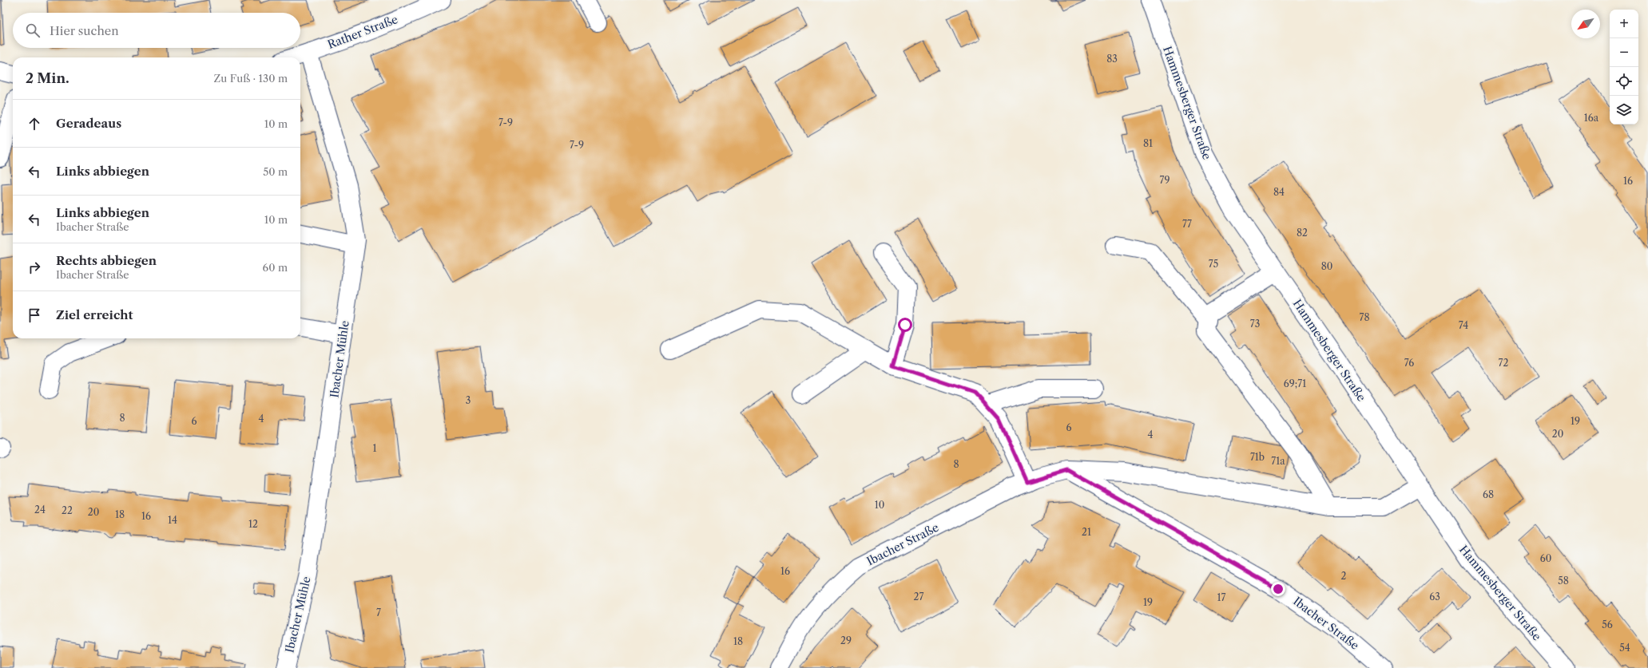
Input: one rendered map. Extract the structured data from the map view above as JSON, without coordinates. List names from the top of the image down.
{
  "streets": {
    "street": [
      "Rather Straße",
      "Hammesberger Straße",
      "Ibacher Mühle",
      "Ibacher Straße"
    ]
  },
  "crossings": [
    ["Rather Straße", "Ibacher Mühle"],
    ["Hammesberger Straße", "Ibacher Straße"]
  ],
  "house_numbers": [
    "83",
    "16a",
    "7-9",
    "81",
    "7-9",
    "79",
    "16",
    "84",
    "77",
    "82",
    "75",
    "80",
    "78",
    "73",
    "74",
    "76",
    "72",
    "69;71",
    "3",
    "8",
    "4",
    "6",
    "19",
    "6",
    "20",
    "4",
    "1",
    "71b",
    "71a",
    "8",
    "68",
    "10",
    "24",
    "22",
    "20",
    "18",
    "16",
    "14",
    "12",
    "21",
    "60",
    "16",
    "2",
    "58",
    "27",
    "63",
    "17",
    "19",
    "7",
    "56",
    "29",
    "18",
    "54"
  ],
  "north": "bottom left",
  "page": {
    "map_buttons": ["+", "−"],
    "search": "Hier suchen",
    "heading": ["2 Min.", "Zu Fuß · 130 m"],
    "list": [
      ["Geradeaus", "10 m"],
      ["Links abbiegen", "50 m"],
      ["Links abbiegen", "Ibacher Straße", "10 m"],
      ["Rechts abbiegen", "Ibacher Straße", "60 m"],
      "Ziel erreicht"
    ]
  }
}
